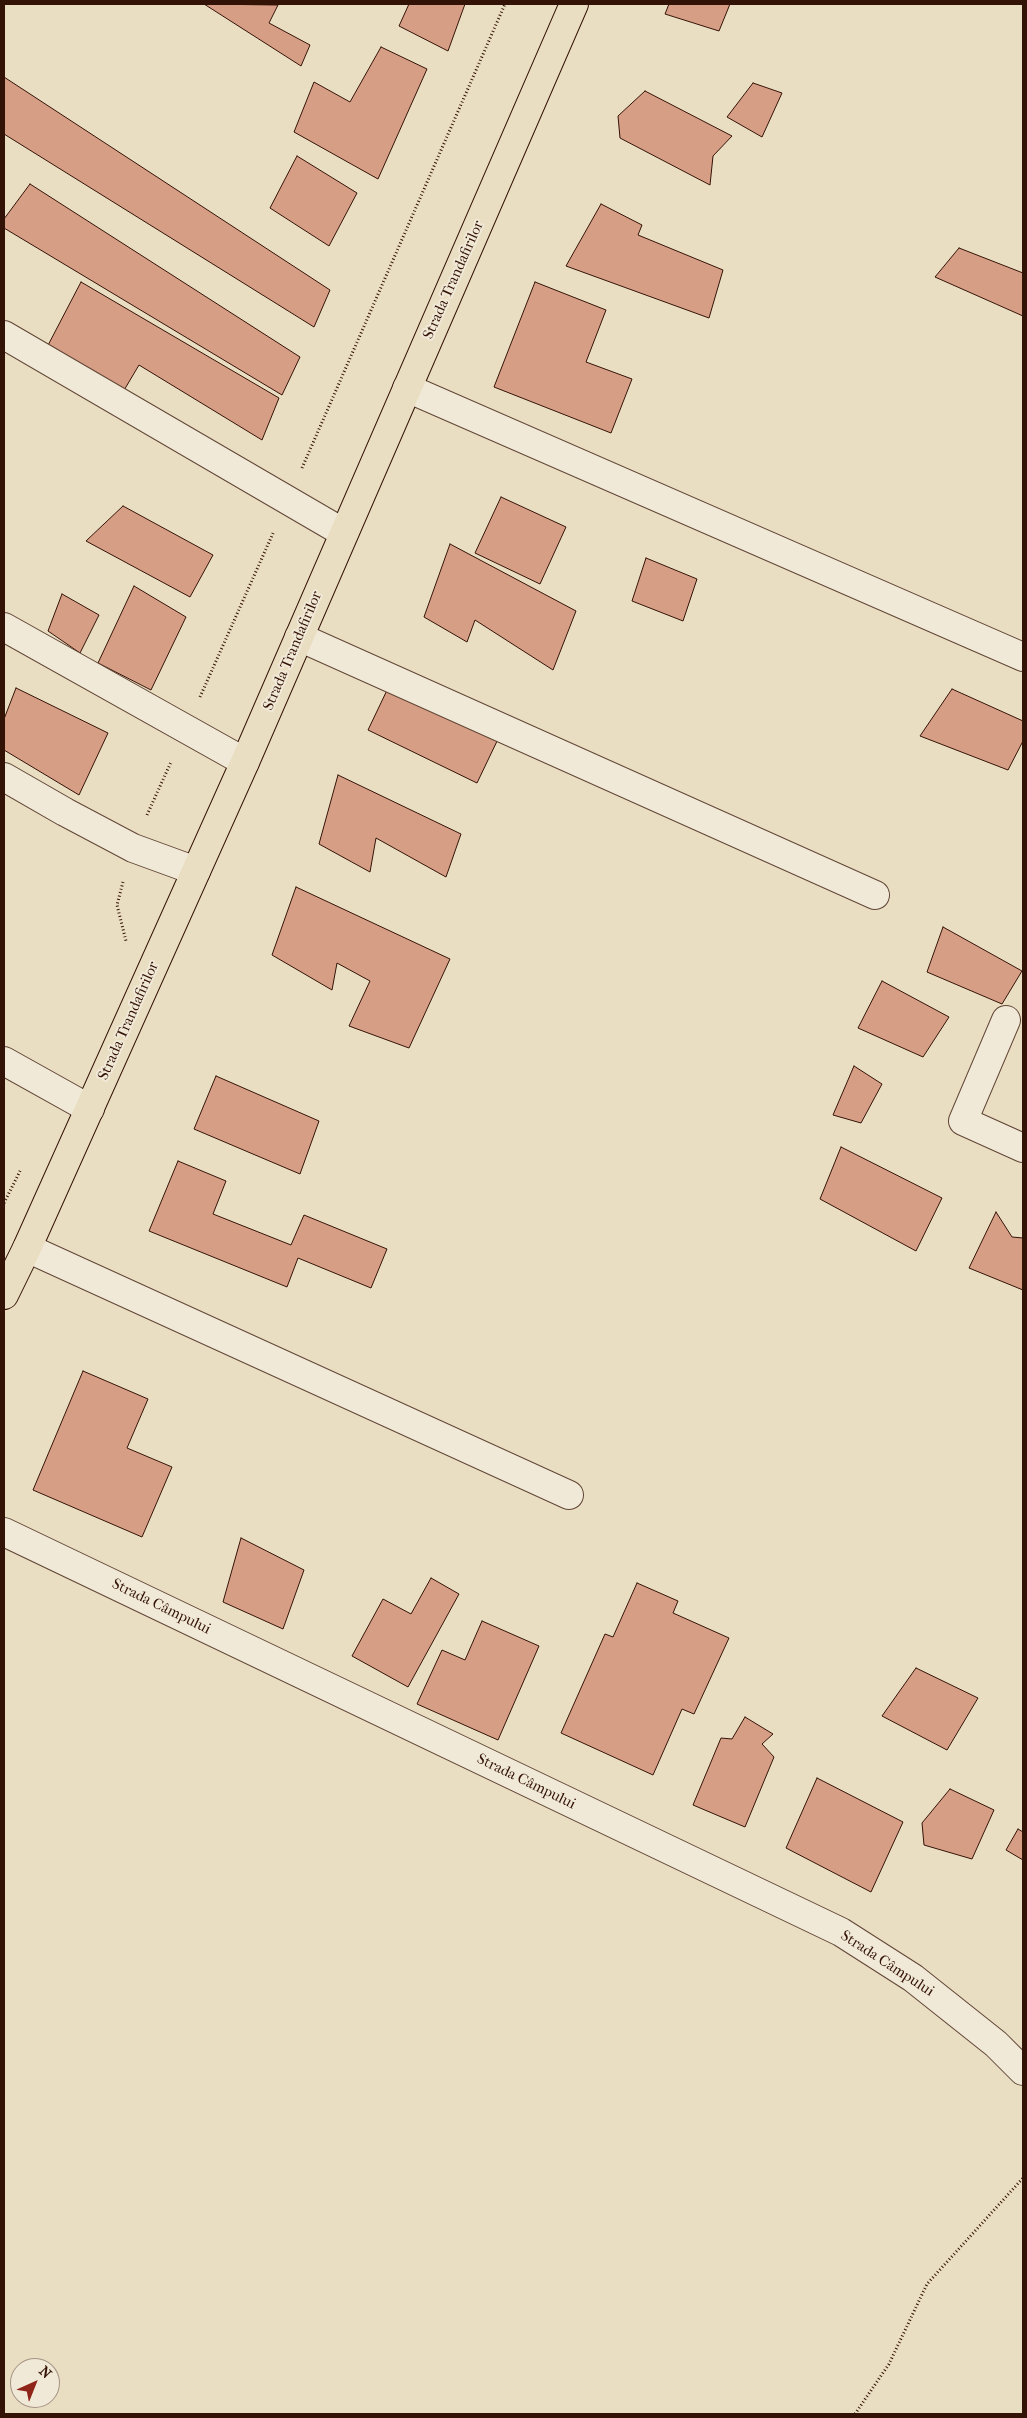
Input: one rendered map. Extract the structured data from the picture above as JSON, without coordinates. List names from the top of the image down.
{
  "streets": {
    "main road": ["Strada Trandafirilor"],
    "street": ["Strada Câmpului"]
  },
  "north": "top right"
}
